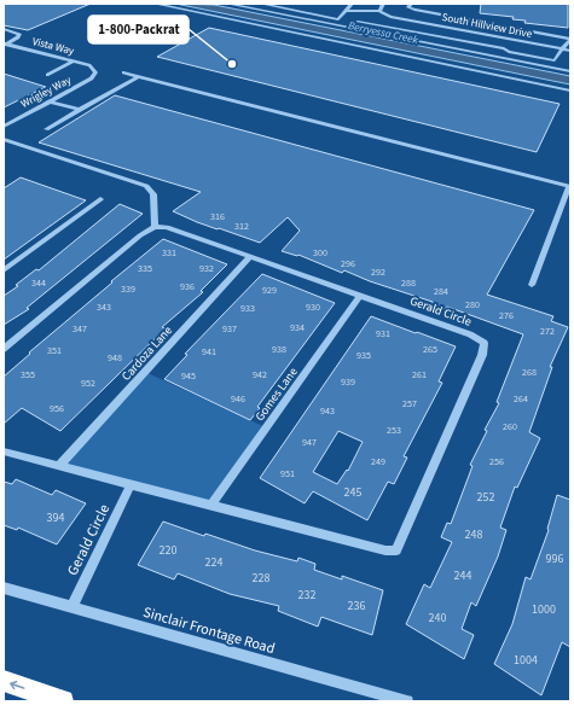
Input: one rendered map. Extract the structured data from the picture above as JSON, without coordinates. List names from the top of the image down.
{
  "streets": {
    "street": [
      "South Hillview Drive",
      "Vista Way",
      "Wrigley Way",
      "Gerald Circle",
      "Cardoza Lane",
      "Gomes Lane",
      "Sinclair Frontage Road"
    ]
  },
  "crossings": [
    ["Vista Way", "Wrigley Way"],
    ["Gerald Circle", "Cardoza Lane"],
    ["Gerald Circle", "Gomes Lane"],
    ["Gerald Circle", "Sinclair Frontage Road"]
  ],
  "water": ["Berryessa Creek"],
  "places": ["1-800-Packrat"],
  "house_numbers": [
    "316",
    "312",
    "331",
    "300",
    "296",
    "335",
    "932",
    "292",
    "344",
    "288",
    "936",
    "339",
    "929",
    "284",
    "280",
    "343",
    "930",
    "933",
    "276",
    "934",
    "347",
    "937",
    "272",
    "931",
    "938",
    "265",
    "351",
    "941",
    "935",
    "948",
    "268",
    "355",
    "942",
    "261",
    "945",
    "939",
    "952",
    "946",
    "264",
    "257",
    "956",
    "943",
    "260",
    "253",
    "947",
    "249",
    "256",
    "951",
    "245",
    "252",
    "394",
    "248",
    "220",
    "996",
    "224",
    "244",
    "228",
    "232",
    "236",
    "1000",
    "240",
    "1004"
  ]
}
